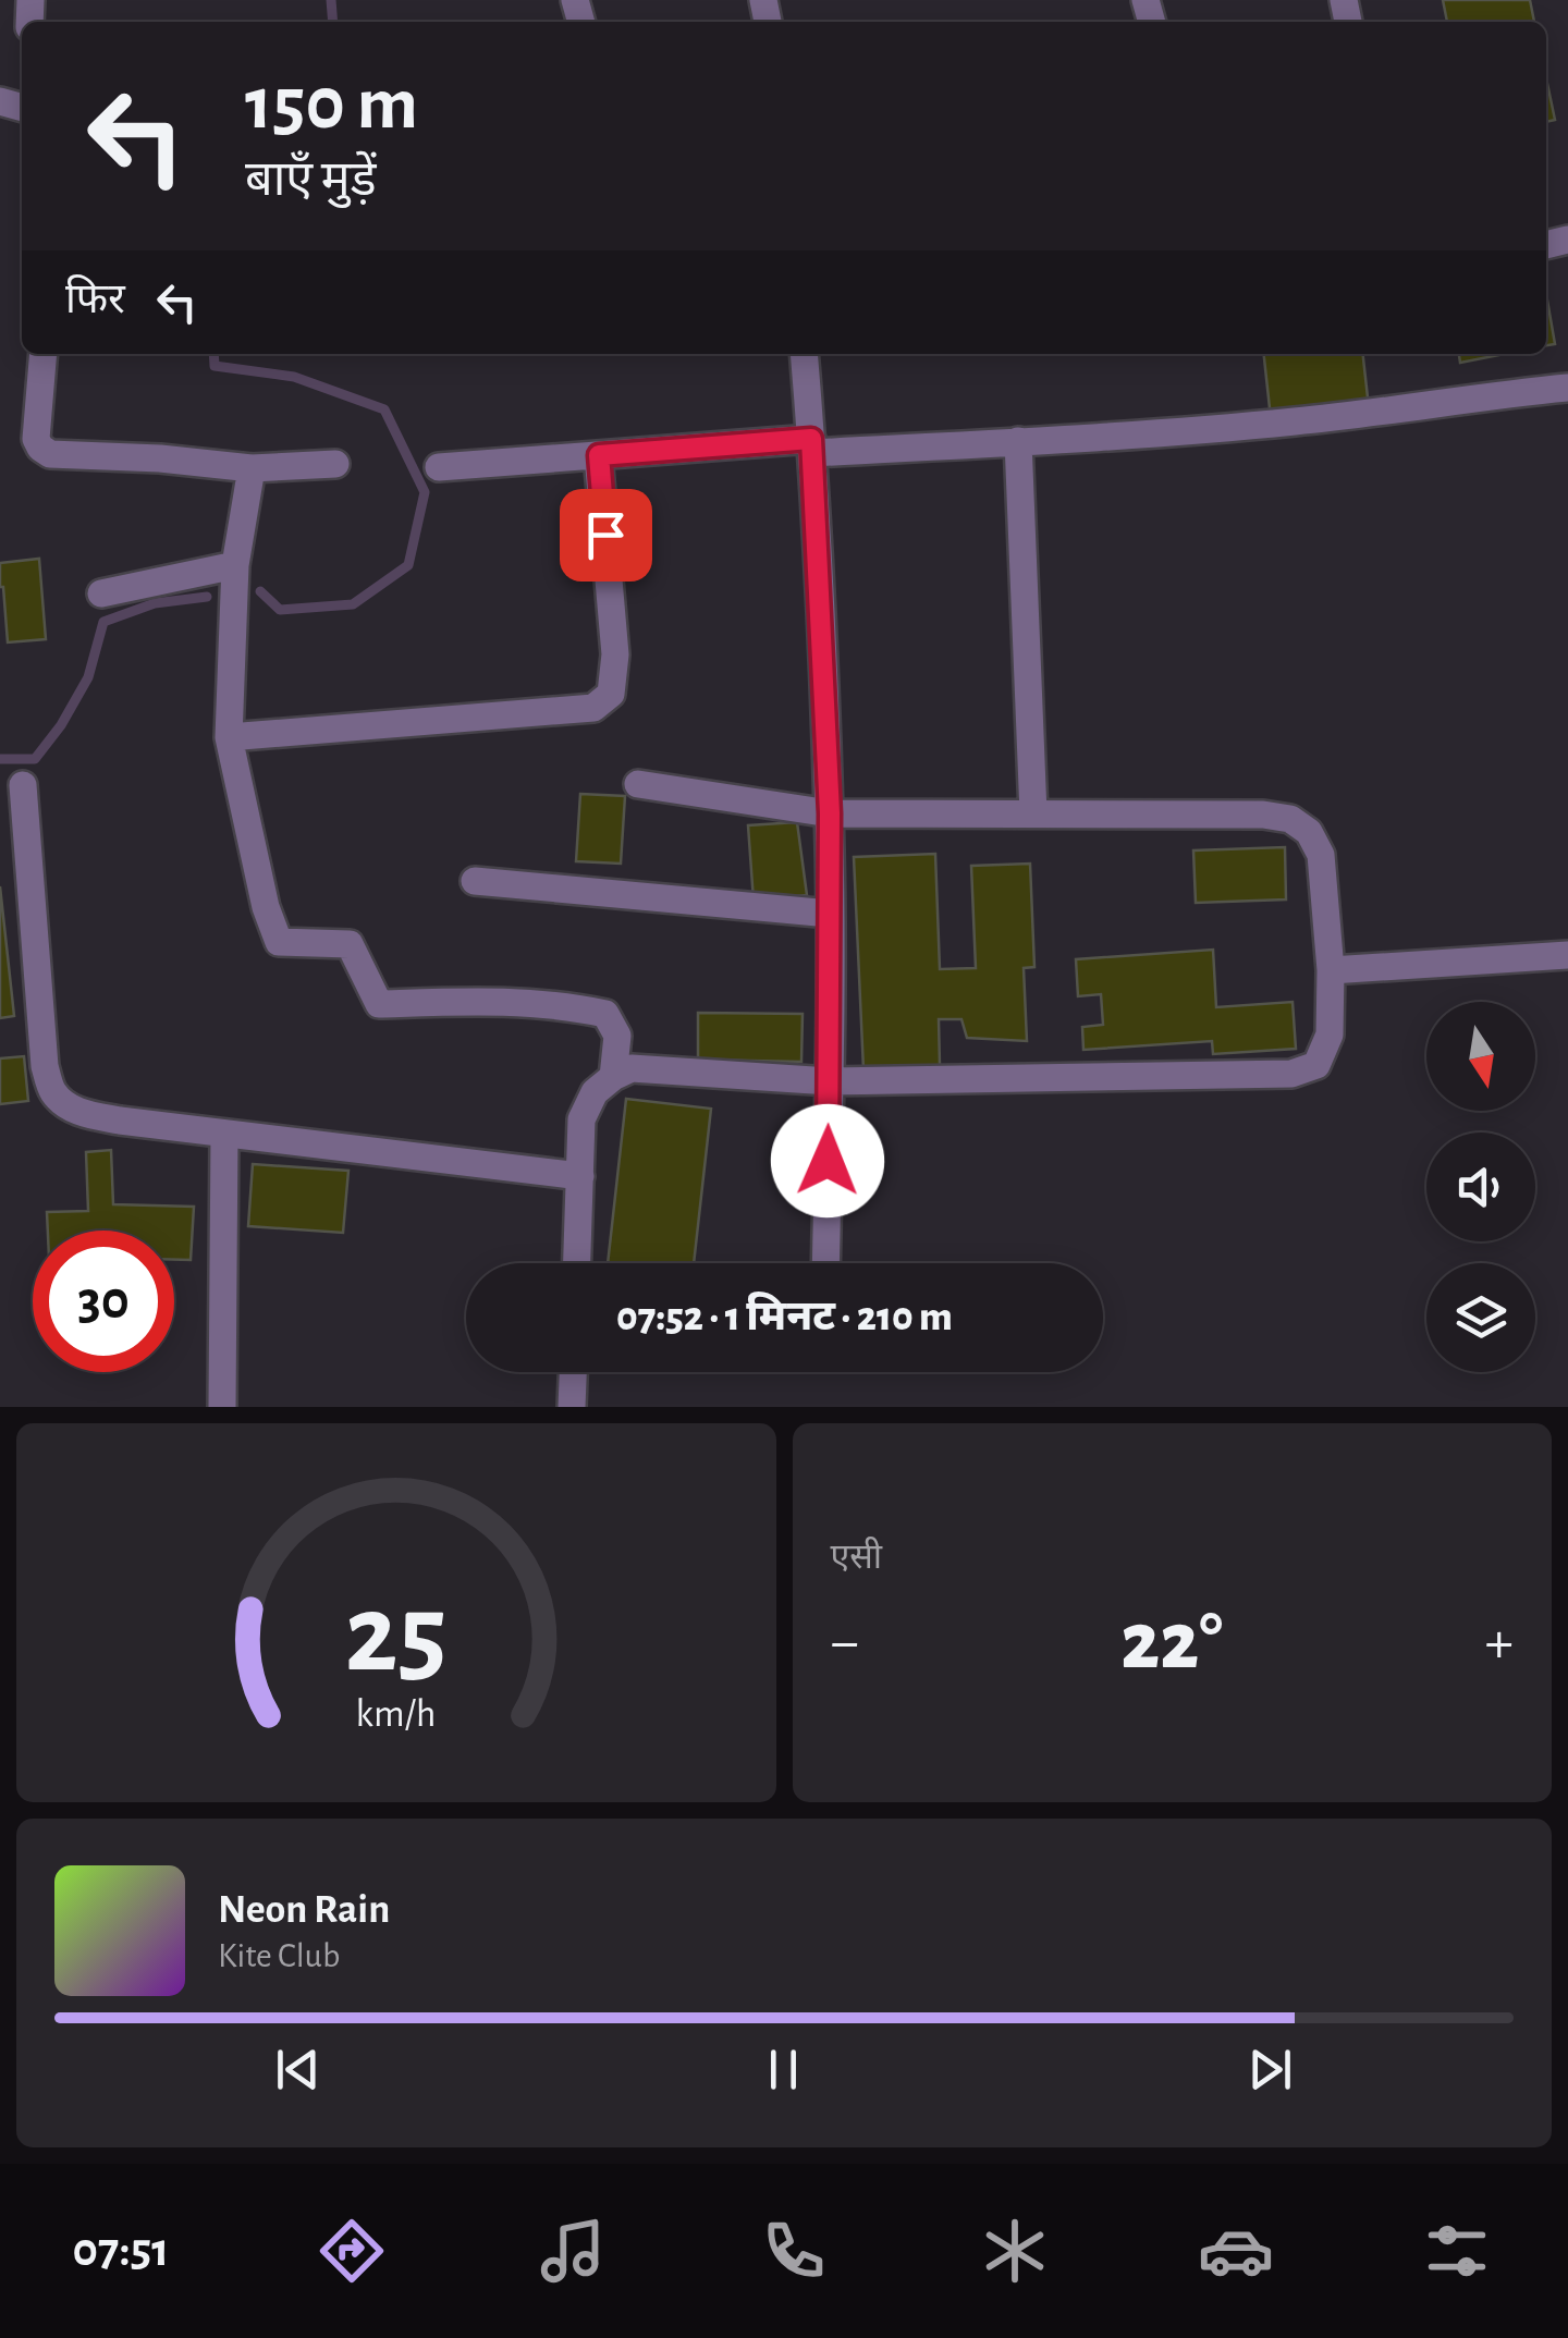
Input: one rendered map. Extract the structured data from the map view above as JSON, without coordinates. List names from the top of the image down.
{
  "north": "bottom",
  "page": {
    "turn": ["150 m", "बाएँ मुड़ें"],
    "then": "फिर",
    "limit": "30",
    "trip": "07:52 · 1 मिनट · 210 m",
    "tile": "एसी",
    "heat": ["−", "22°", "+"],
    "song": ["Neon Rain", "Kite Club"],
    "tabs": "07:51",
    "gauge": ["25", "km/h"]
  }
}
